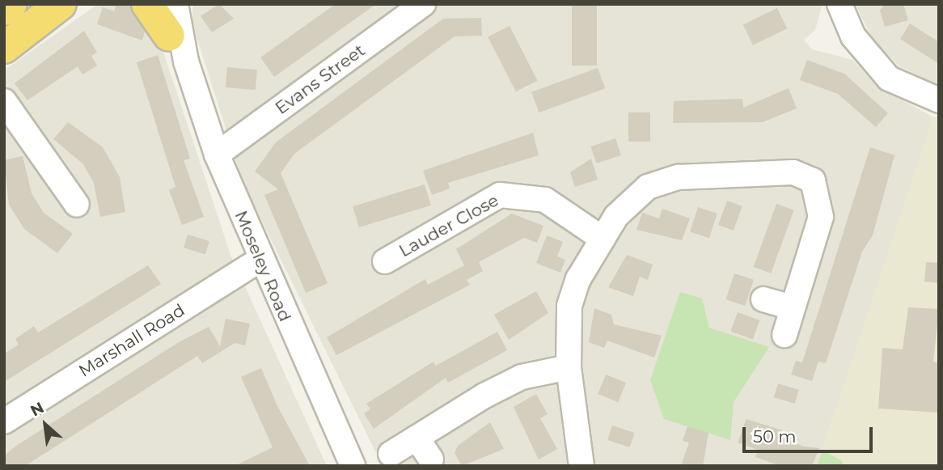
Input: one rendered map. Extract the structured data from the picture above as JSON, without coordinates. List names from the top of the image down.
{
  "streets": {
    "street": [
      "Evans Street",
      "Lauder Close",
      "Moseley Road",
      "Marshall Road"
    ]
  },
  "crossings": [
    ["Evans Street", "Moseley Road"],
    ["Moseley Road", "Marshall Road"]
  ],
  "scale_bar": "50 m",
  "north": "top left"
}
